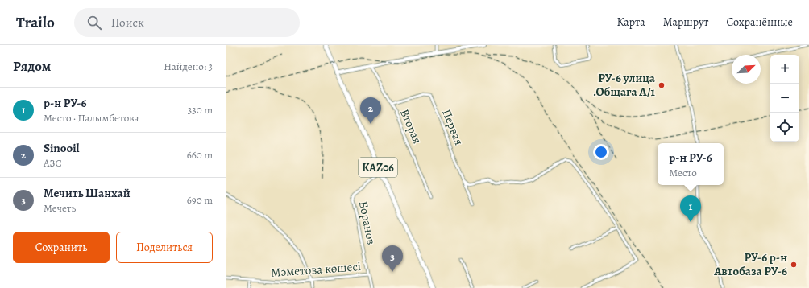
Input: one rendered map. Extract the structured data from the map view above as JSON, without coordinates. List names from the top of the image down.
{
  "streets": {
    "main road": ["KАZ06"],
    "street": [
      "Вторая",
      "Первая",
      "Боранов",
      "Мәметова көшесі"
    ]
  },
  "crossings": [
    ["Вторая", "Первая"],
    ["KАZ06", "Боранов"],
    ["Боранов", "Мәметова көшесі"]
  ],
  "places": ["РУ-6 улица .Общага А/1", "РУ-6 р-н Автобаза РУ-6"],
  "north": "top right",
  "page": {
    "header": "Trailo",
    "search": "Поиск",
    "nav": ["Карта", "Маршрут", "Сохранённые"],
    "heading": ["Рядом", "Найдено: 3"],
    "map_buttons": ["+", "−"],
    "list": [
      {
        "mark": "1",
        "name": "р-н РУ-6",
        "note": "Место · Палымбетова",
        "value": "330 m"
      },
      {
        "mark": "2",
        "name": "Sinooil",
        "note": "АЗС",
        "value": "660 m"
      },
      {
        "mark": "3",
        "name": "Мечить Шанхай",
        "note": "Мечеть",
        "value": "690 m"
      }
    ],
    "pins": ["2", "1", "3"],
    "popup": ["р-н РУ-6", "Место"],
    "buttons": ["Сохранить", "Поделиться"]
  }
}
